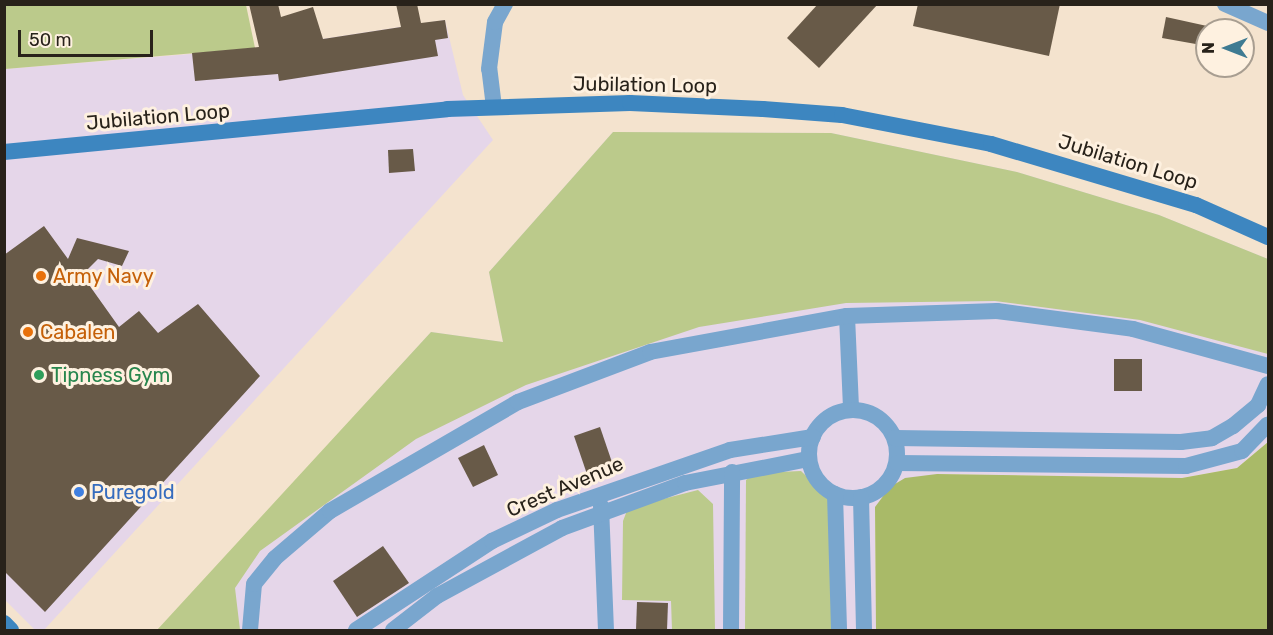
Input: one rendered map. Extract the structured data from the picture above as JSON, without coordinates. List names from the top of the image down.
{
  "streets": {
    "main road": ["Jubilation Loop"],
    "street": ["Crest Avenue"]
  },
  "places": [
    "Army Navy",
    "Cabalen",
    "Tipness Gym",
    "Puregold"
  ],
  "scale_bar": "50 m",
  "north": "left"
}
